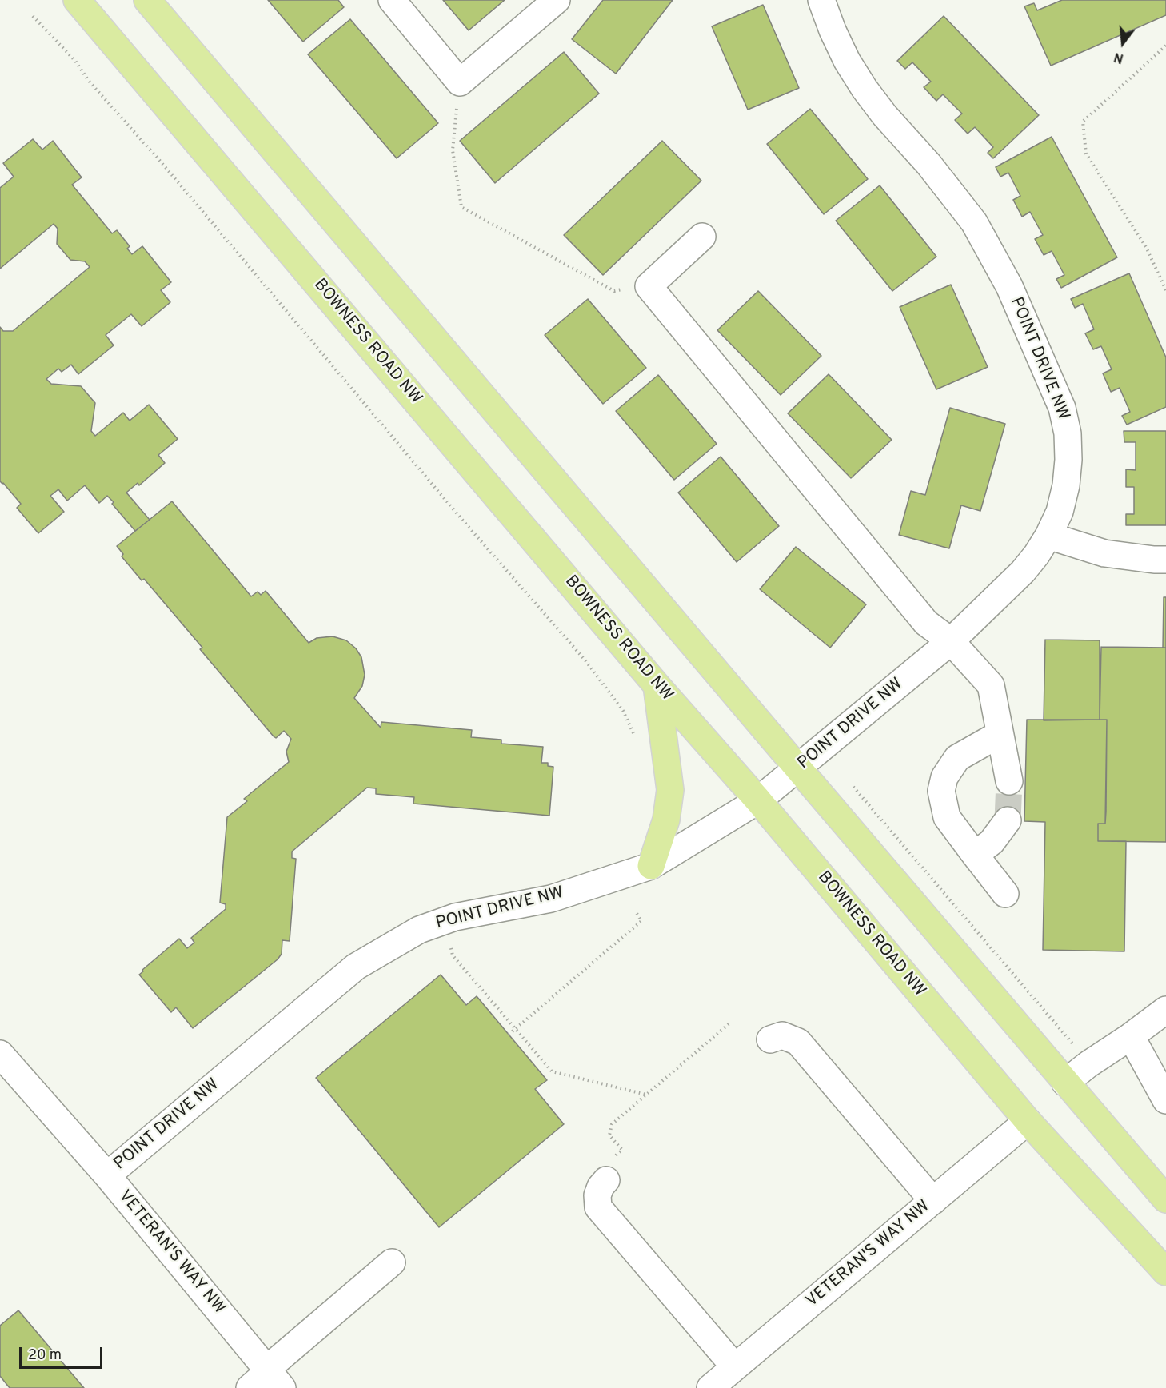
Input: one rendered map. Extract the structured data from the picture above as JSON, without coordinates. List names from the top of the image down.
{
  "streets": {
    "main road": ["BOWNESS ROAD NW"],
    "street": ["POINT DRIVE NW", "VETERAN'S WAY NW"]
  },
  "crossings": [
    ["BOWNESS ROAD NW", "POINT DRIVE NW"],
    ["BOWNESS ROAD NW", "VETERAN'S WAY NW"],
    ["POINT DRIVE NW", "VETERAN'S WAY NW"]
  ],
  "scale_bar": "20 m",
  "north": "bottom"
}
